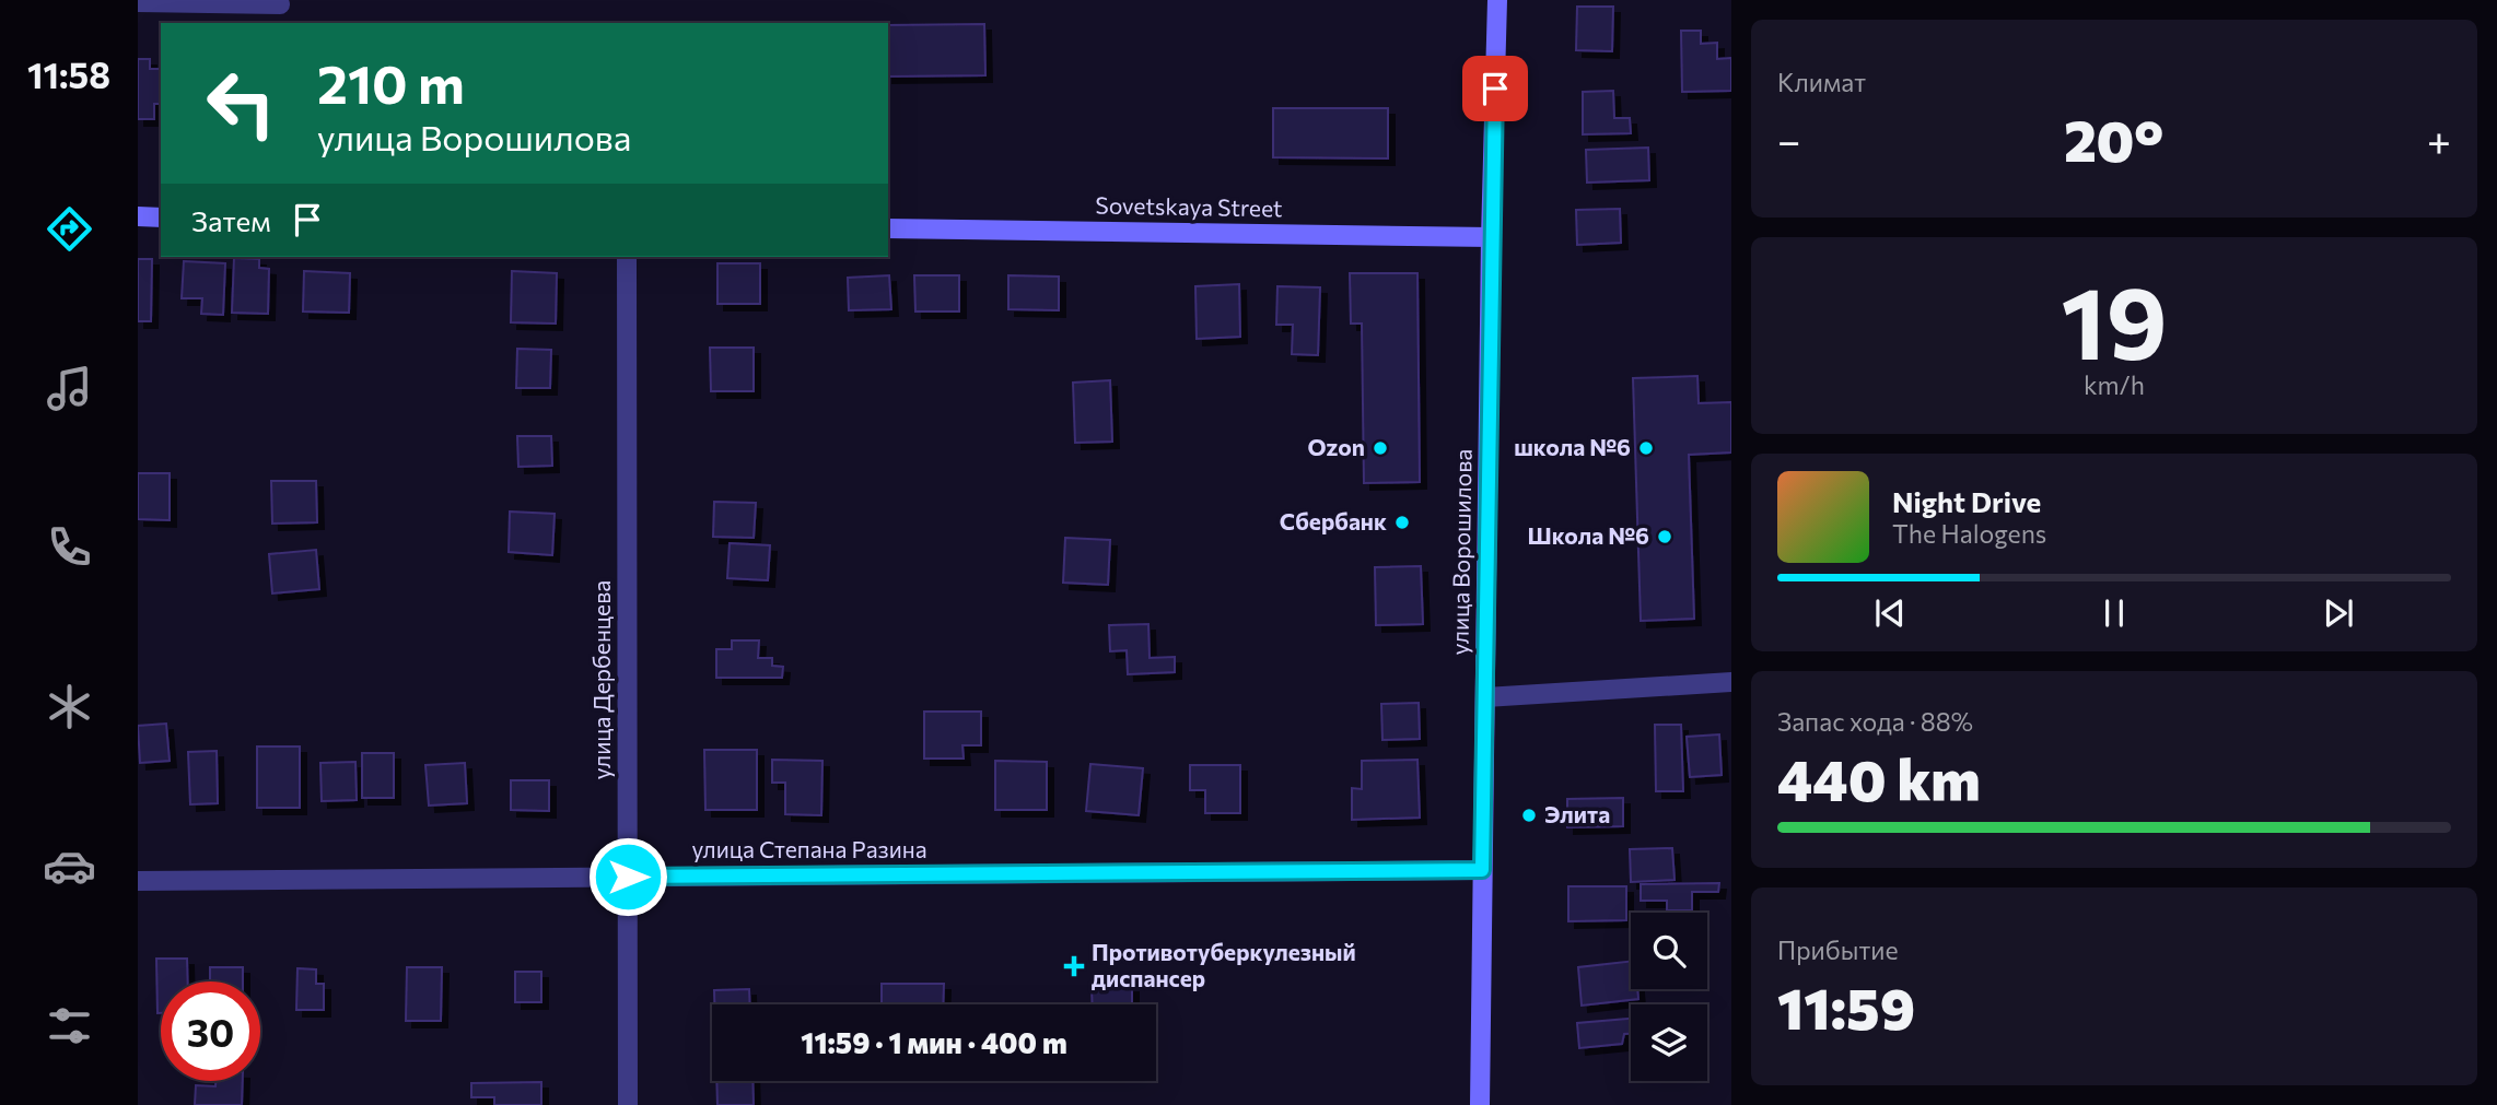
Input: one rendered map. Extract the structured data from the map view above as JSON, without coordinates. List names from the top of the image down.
{
  "streets": {
    "street": [
      "Sovetskaya Street",
      "улица Ворошилова",
      "улица Дербенцева",
      "улица Степана Разина"
    ]
  },
  "crossings": [
    ["Sovetskaya Street", "улица Ворошилова"],
    ["улица Ворошилова", "улица Степана Разина"],
    ["улица Дербенцева", "улица Степана Разина"]
  ],
  "places": {
    "other": [
      "Ozon",
      "школа №6",
      "Сбербанк",
      "Школа №6",
      "Элита"
    ],
    "health": ["Противотуберкулезный диспансер"]
  },
  "page": {
    "tabs": "11:58",
    "tile": [
      "Климат",
      ["19", "km/h"],
      ["Запас хода · 88%", "440 km"],
      ["Прибытие", "11:59"]
    ],
    "turn": ["210 m", "улица Ворошилова"],
    "heat": ["−", "20°", "+"],
    "then": "Затем",
    "song": ["Night Drive", "The Halogens"],
    "limit": "30",
    "trip": "11:59 · 1 мин · 400 m"
  }
}
